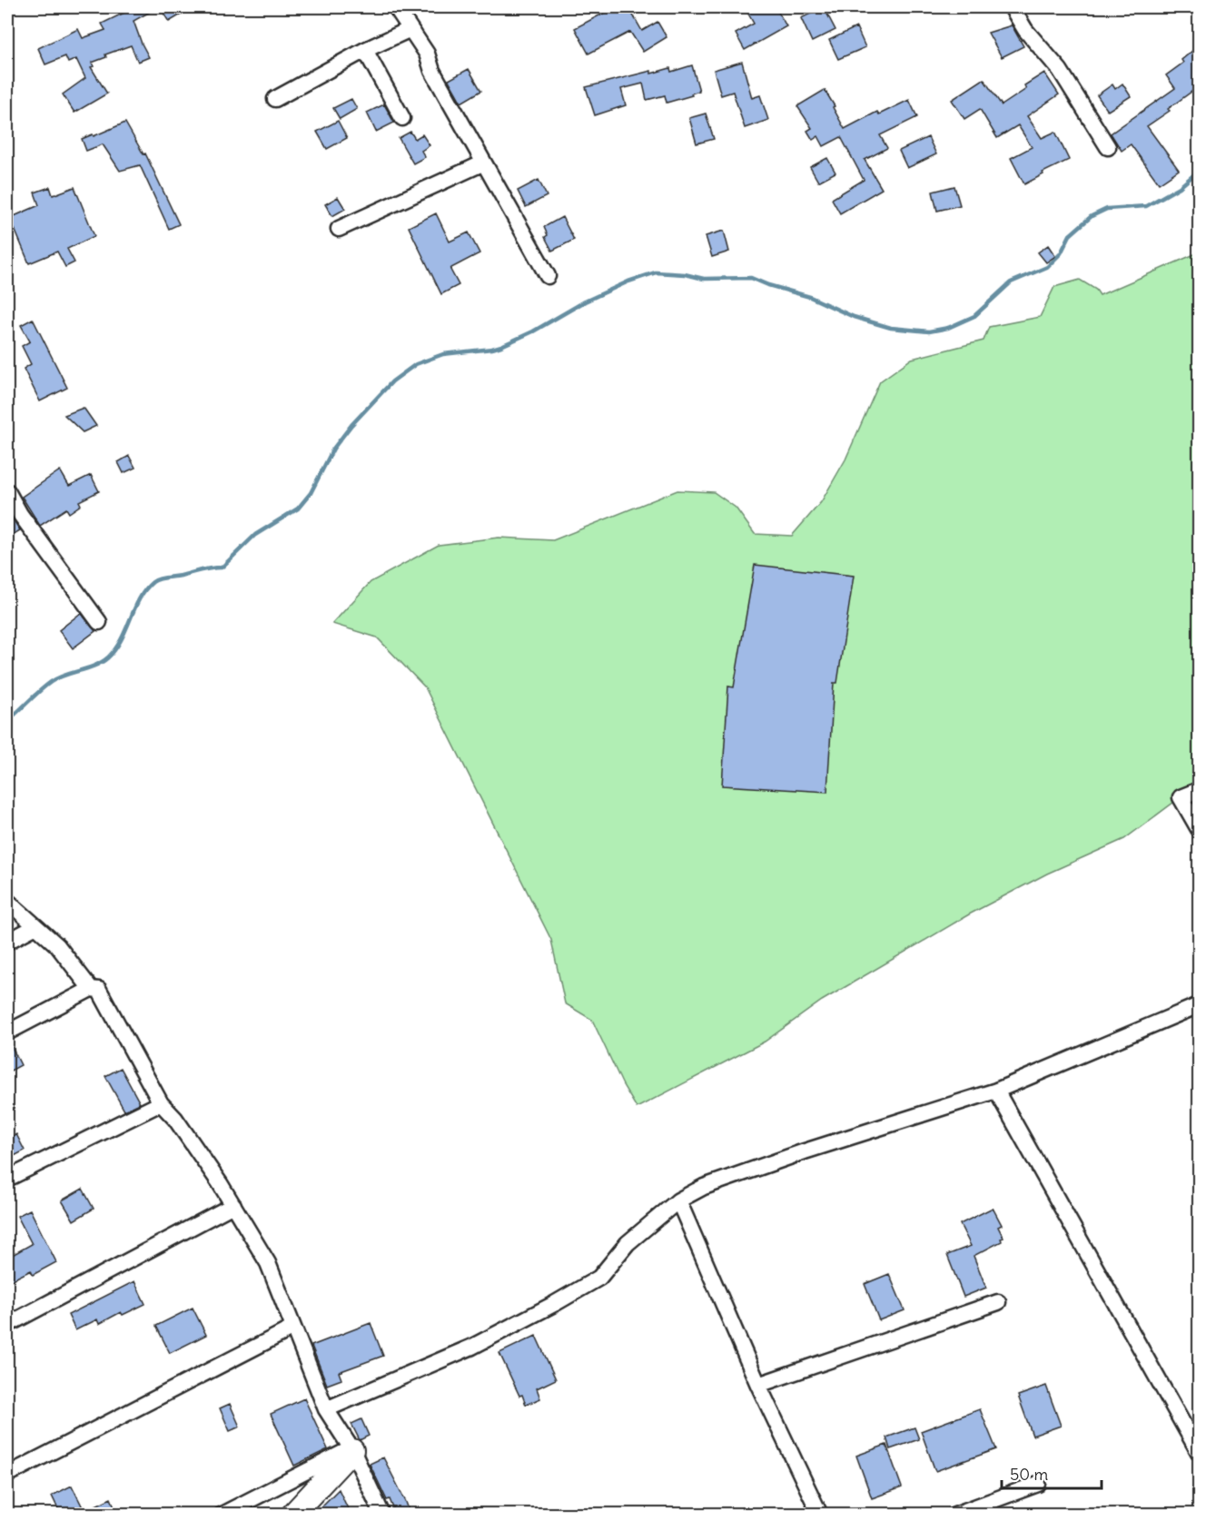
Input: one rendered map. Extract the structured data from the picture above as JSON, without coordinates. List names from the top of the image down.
{
  "scale_bar": "50 m"
}
